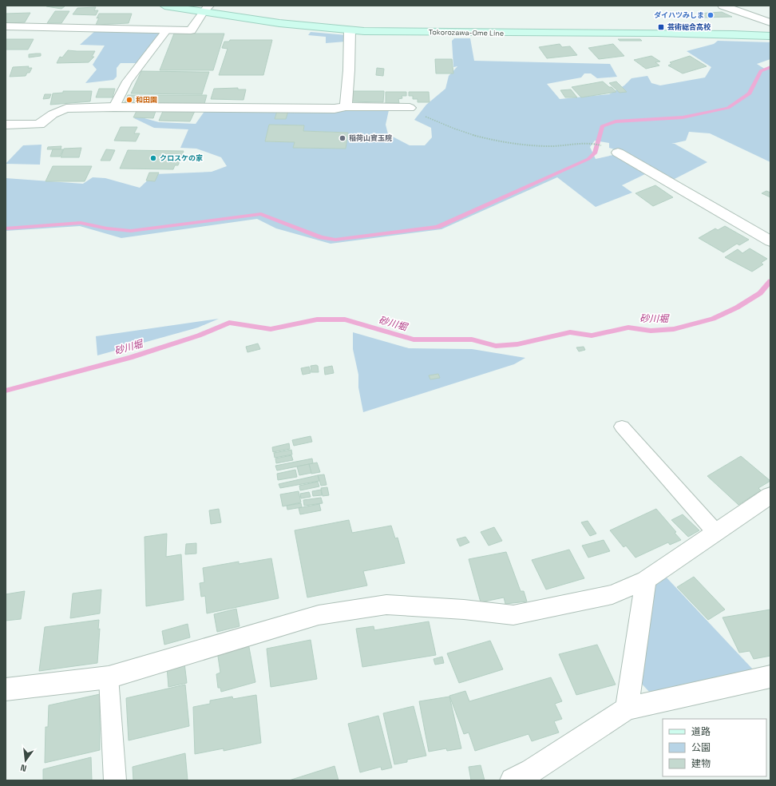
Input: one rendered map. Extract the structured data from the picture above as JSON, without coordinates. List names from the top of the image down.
{
  "streets": {
    "main road": ["Tokorozawa-Ome Line"]
  },
  "water": ["砂川堀"],
  "places": {
    "other": [
      "ダイハツみしま",
      "和田園",
      "稲荷山寳玉院",
      "クロスケの家"
    ],
    "transit": ["芸術総合高校"]
  },
  "legend": ["道路", "公園", "建物"],
  "north": "bottom"
}
